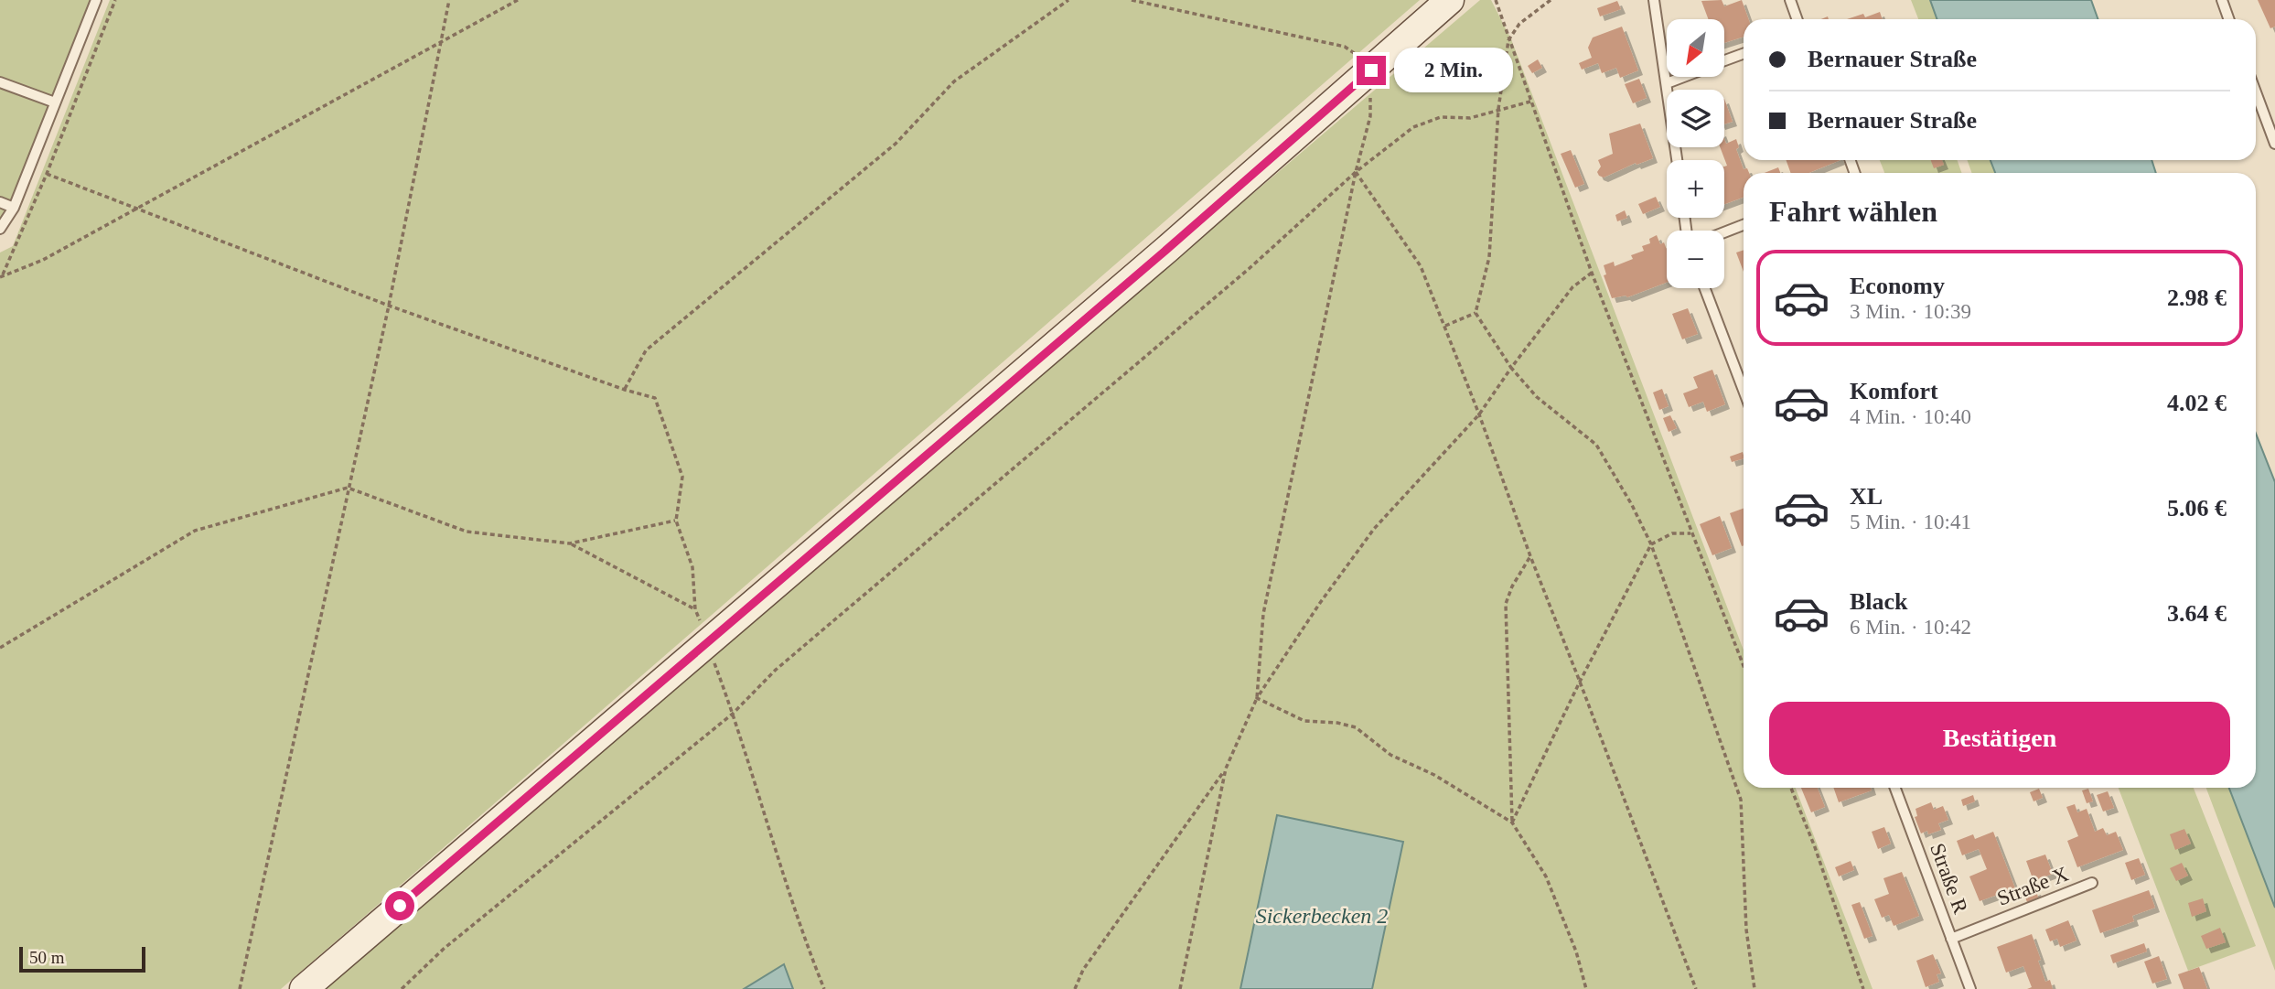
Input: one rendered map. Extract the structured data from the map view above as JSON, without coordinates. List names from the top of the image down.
{
  "streets": {
    "lane": ["Straße R", "Straße X"]
  },
  "crossings": [
    ["Straße R", "Straße X"]
  ],
  "water": ["Sickerbecken 2"],
  "scale_bar": "50 m",
  "north": "bottom left",
  "page": {
    "map_buttons": ["+", "−"],
    "banner": ["Bernauer Straße", "Bernauer Straße"],
    "bubble": "2 Min.",
    "heading": "Fahrt wählen",
    "list": [
      {
        "name": "Economy",
        "note": "3 Min. · 10:39",
        "value": "2.98 €"
      },
      {
        "name": "Komfort",
        "note": "4 Min. · 10:40",
        "value": "4.02 €"
      },
      {
        "name": "XL",
        "note": "5 Min. · 10:41",
        "value": "5.06 €"
      },
      {
        "name": "Black",
        "note": "6 Min. · 10:42",
        "value": "3.64 €"
      }
    ],
    "buttons": "Bestätigen",
    "scale": "50 m"
  }
}
